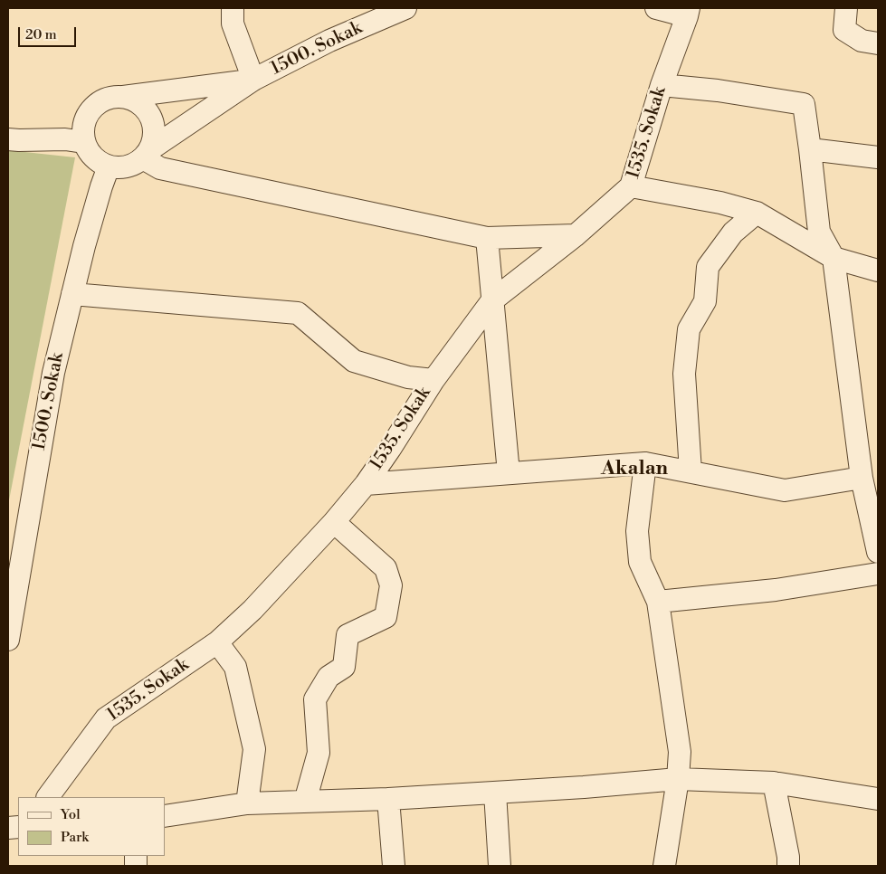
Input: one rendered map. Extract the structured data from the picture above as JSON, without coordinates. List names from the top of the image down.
{
  "streets": {
    "street": ["1500. Sokak", "1535. Sokak"]
  },
  "districts": ["Akalan"],
  "legend": ["Yol", "Park"],
  "scale_bar": "20 m"
}
